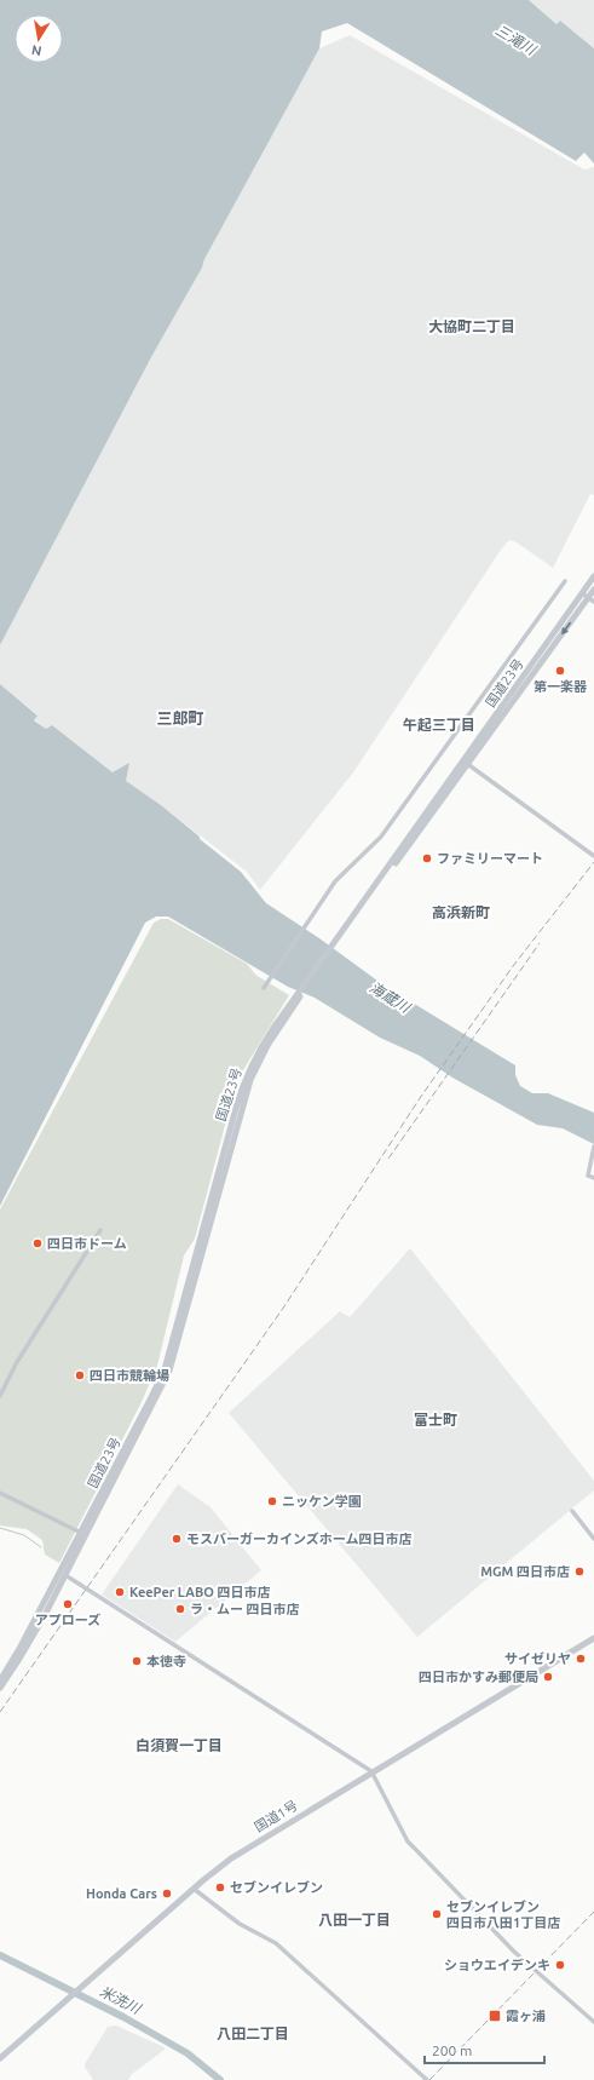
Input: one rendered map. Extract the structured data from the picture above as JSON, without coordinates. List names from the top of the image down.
{
  "streets": {
    "highway": ["国道23号", "国道1号"]
  },
  "districts": [
    "大協町二丁目",
    "三郎町",
    "午起三丁目",
    "高浜新町",
    "富士町",
    "白須賀一丁目",
    "八田一丁目",
    "八田二丁目"
  ],
  "water": ["三滝川", "海蔵川", "米洗川"],
  "places": {
    "other": [
      "第一楽器",
      "ファミリーマート",
      "四日市ドーム",
      "四日市競輪場",
      "ニッケン学園",
      "モスバーガーカインズホーム四日市店",
      "MGM 四日市店",
      "KeePer LABO 四日市店",
      "アプローズ",
      "ラ・ムー 四日市店",
      "サイゼリヤ",
      "本徳寺",
      "四日市かすみ郵便局",
      "セブンイレブン",
      "Honda Cars",
      "セブンイレブン 四日市八田1丁目店",
      "ショウエイデンキ"
    ],
    "transit": ["霞ヶ浦"]
  },
  "scale_bar": "200 m",
  "north": "bottom"
}
